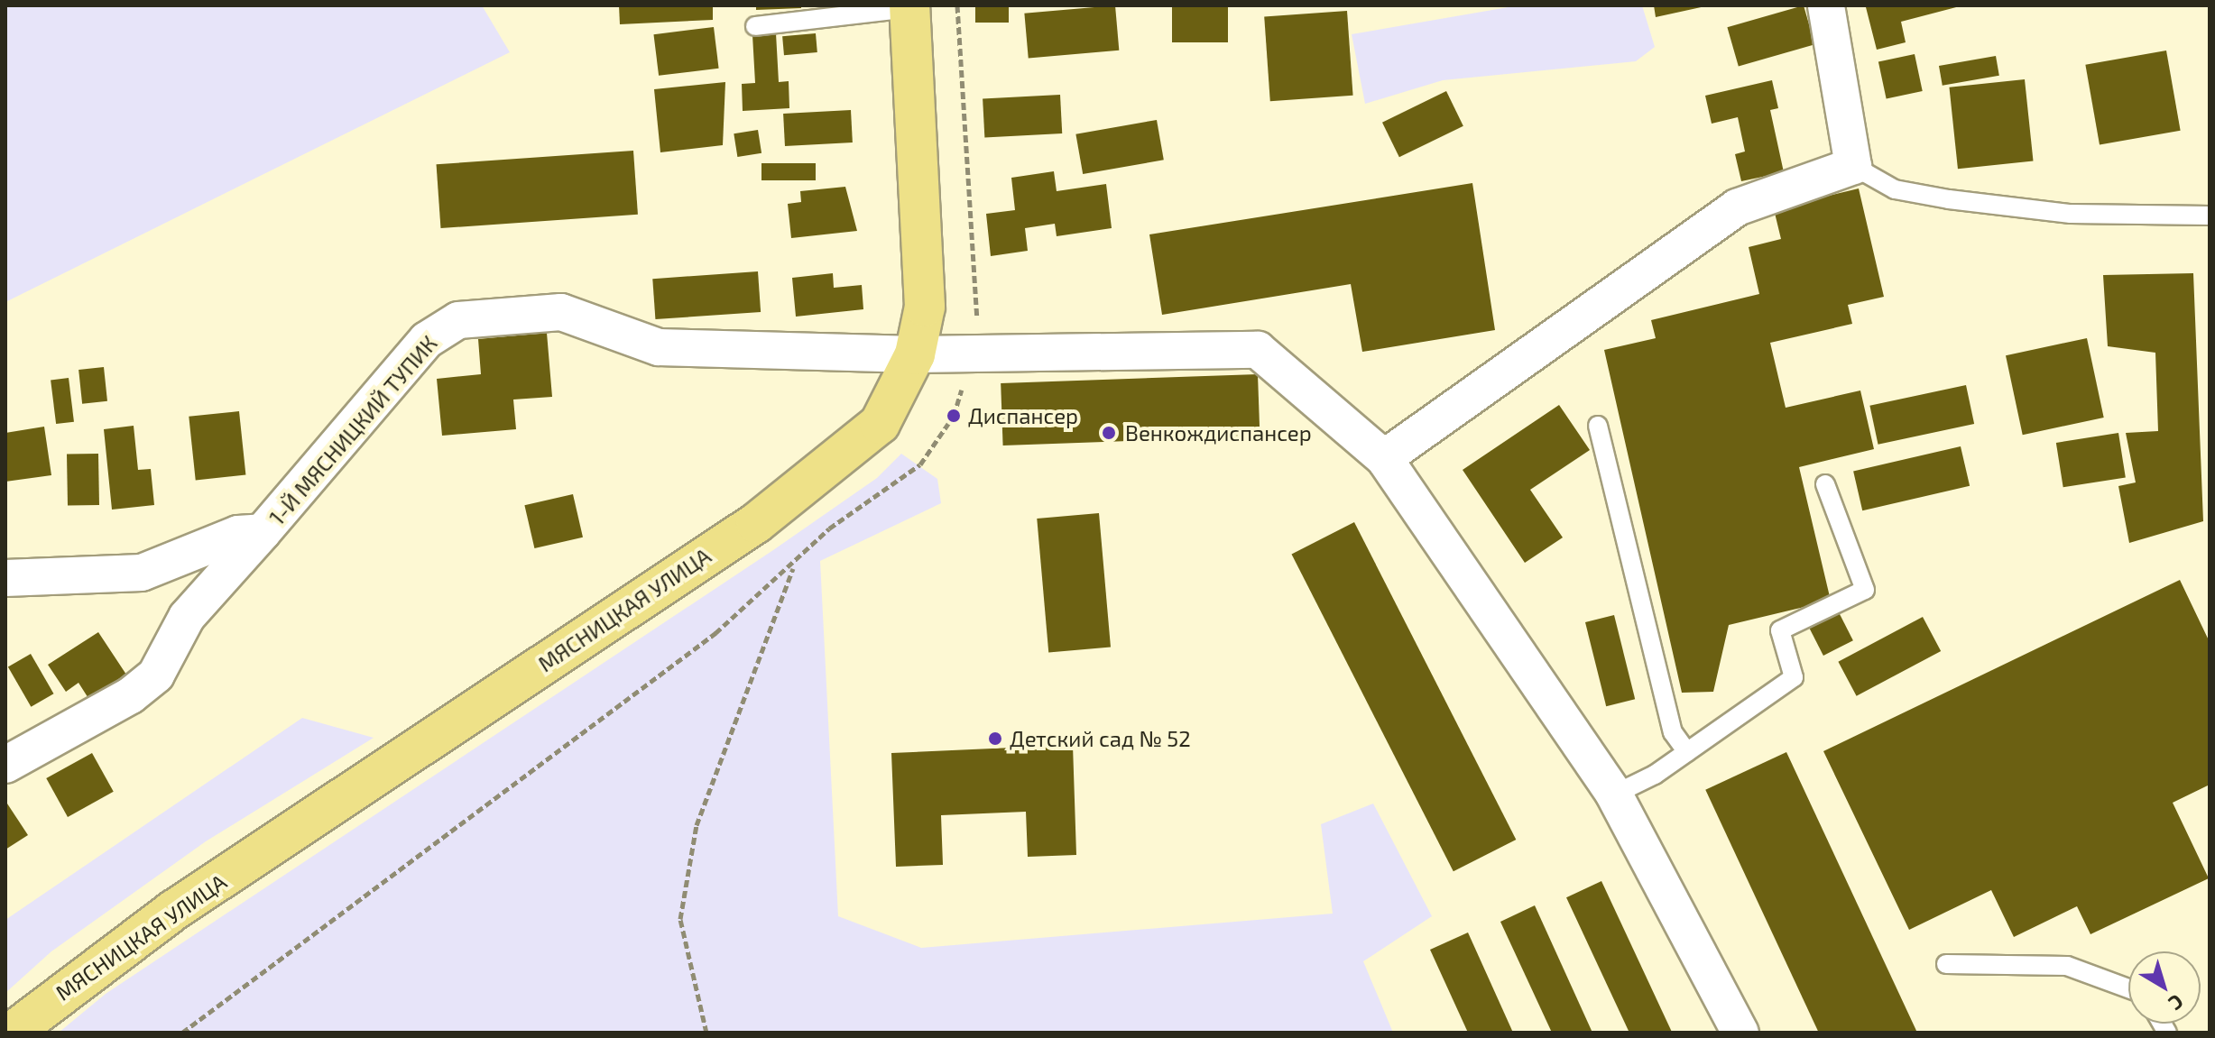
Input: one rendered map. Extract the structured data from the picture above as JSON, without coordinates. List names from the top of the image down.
{
  "streets": {
    "main road": ["МЯСНИЦКАЯ УЛИЦА"],
    "street": ["1-Й МЯСНИЦКИЙ ТУПИК"]
  },
  "crossings": [
    ["1-Й МЯСНИЦКИЙ ТУПИК", "МЯСНИЦКАЯ УЛИЦА"]
  ],
  "places": ["Диспансер", "Венкождиспансер", "Детский сад № 52"],
  "north": "bottom right"
}
